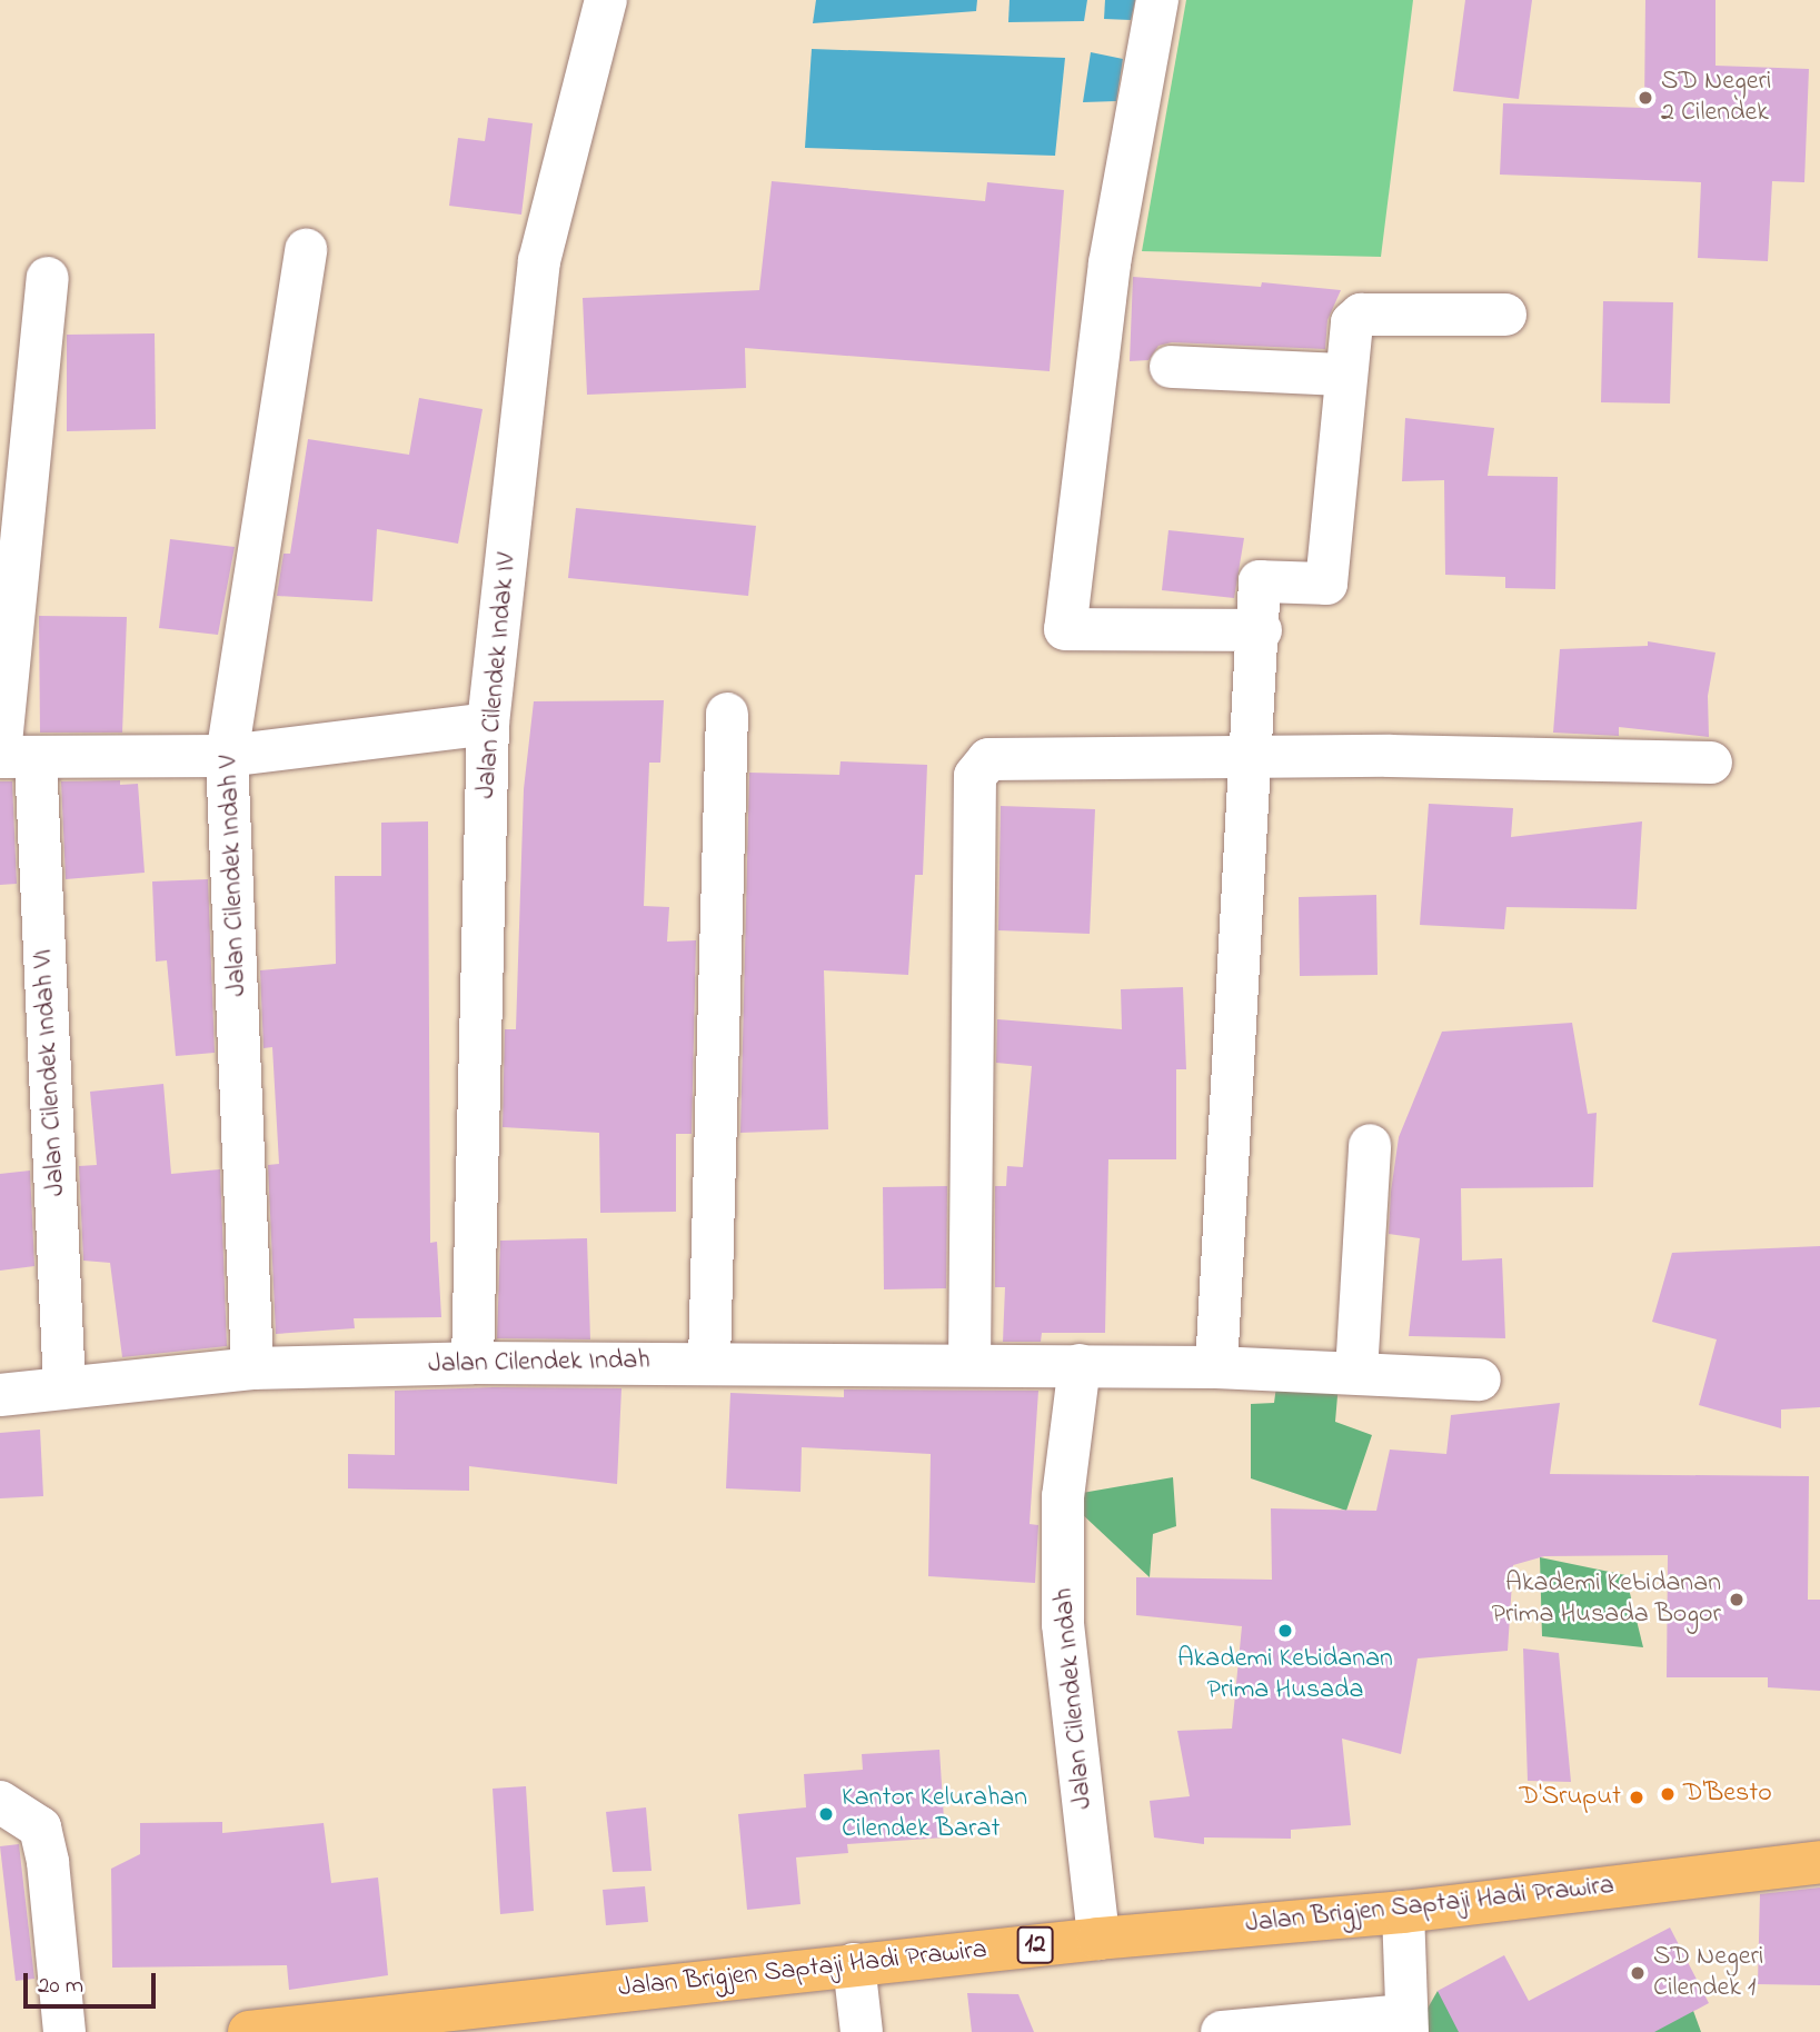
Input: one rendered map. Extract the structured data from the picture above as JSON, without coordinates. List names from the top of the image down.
{
  "streets": {
    "main road": ["Jalan Brigjen Saptaji Hadi Prawira", "12"],
    "street": [
      "Jalan Cilendek Indak IV",
      "Jalan Cilendek Indah V",
      "Jalan Cilendek Indah VI",
      "Jalan Cilendek Indah"
    ]
  },
  "crossings": [
    ["Jalan Cilendek Indak IV", "Jalan Cilendek Indah"],
    ["Jalan Cilendek Indah V", "Jalan Cilendek Indah"],
    ["Jalan Cilendek Indah VI", "Jalan Cilendek Indah"],
    ["Jalan Cilendek Indah", "Jalan Brigjen Saptaji Hadi Prawira"]
  ],
  "places": [
    "SD Negeri 2 Cilendek",
    "Akademi Kebidanan Prima Husada Bogor",
    "Akademi Kebidanan Prima Husada",
    "D'Besto",
    "D'Sruput",
    "Kantor Kelurahan Cilendek Barat",
    "SD Negeri Cilendek 1"
  ],
  "scale_bar": "20 m"
}
